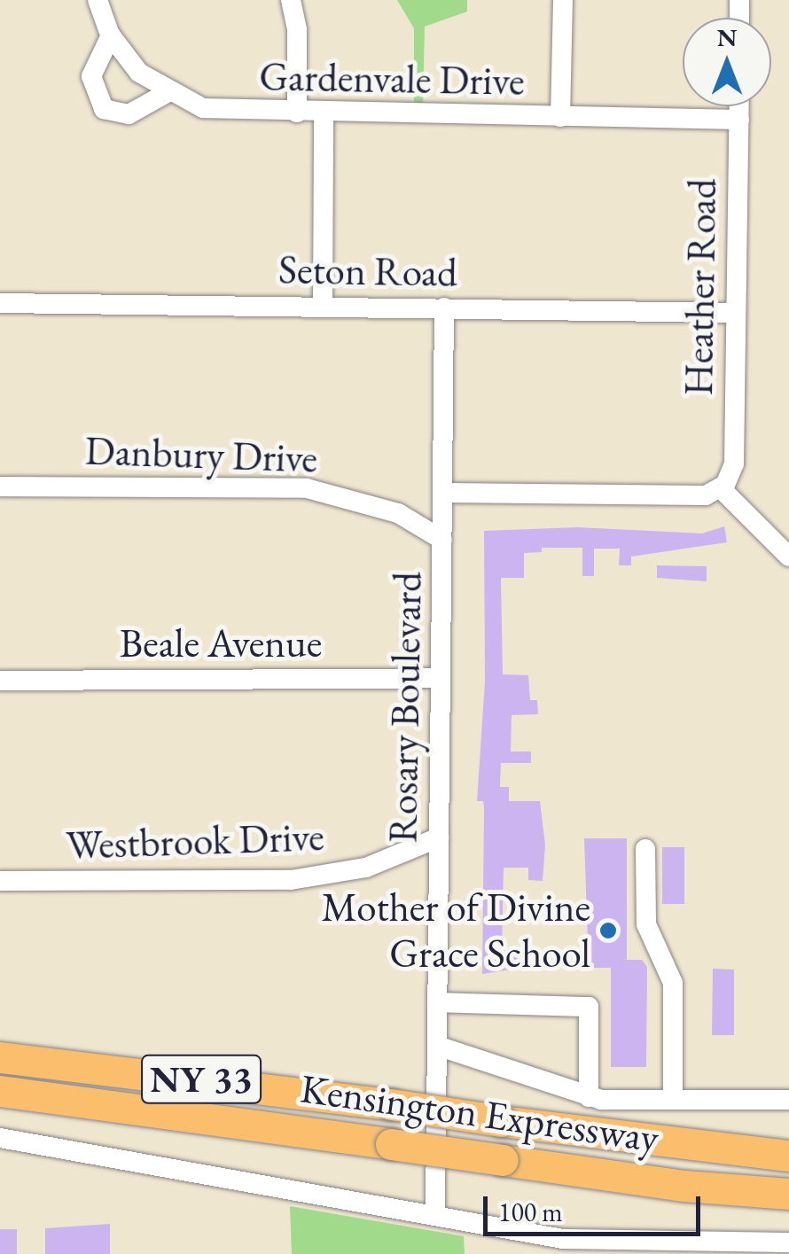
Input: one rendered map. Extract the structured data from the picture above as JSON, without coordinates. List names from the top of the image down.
{
  "streets": {
    "highway": ["NY 33", "Kensington Expressway"],
    "street": [
      "Gardenvale Drive",
      "Seton Road",
      "Heather Road",
      "Danbury Drive",
      "Beale Avenue",
      "Rosary Boulevard",
      "Westbrook Drive"
    ]
  },
  "crossings": [
    ["Gardenvale Drive", "Heather Road"],
    ["Seton Road", "Heather Road"],
    ["Seton Road", "Rosary Boulevard"],
    ["Danbury Drive", "Rosary Boulevard"],
    ["Beale Avenue", "Rosary Boulevard"],
    ["Rosary Boulevard", "Westbrook Drive"]
  ],
  "places": ["Mother of Divine Grace School"],
  "scale_bar": "100 m",
  "north": "top"
}
